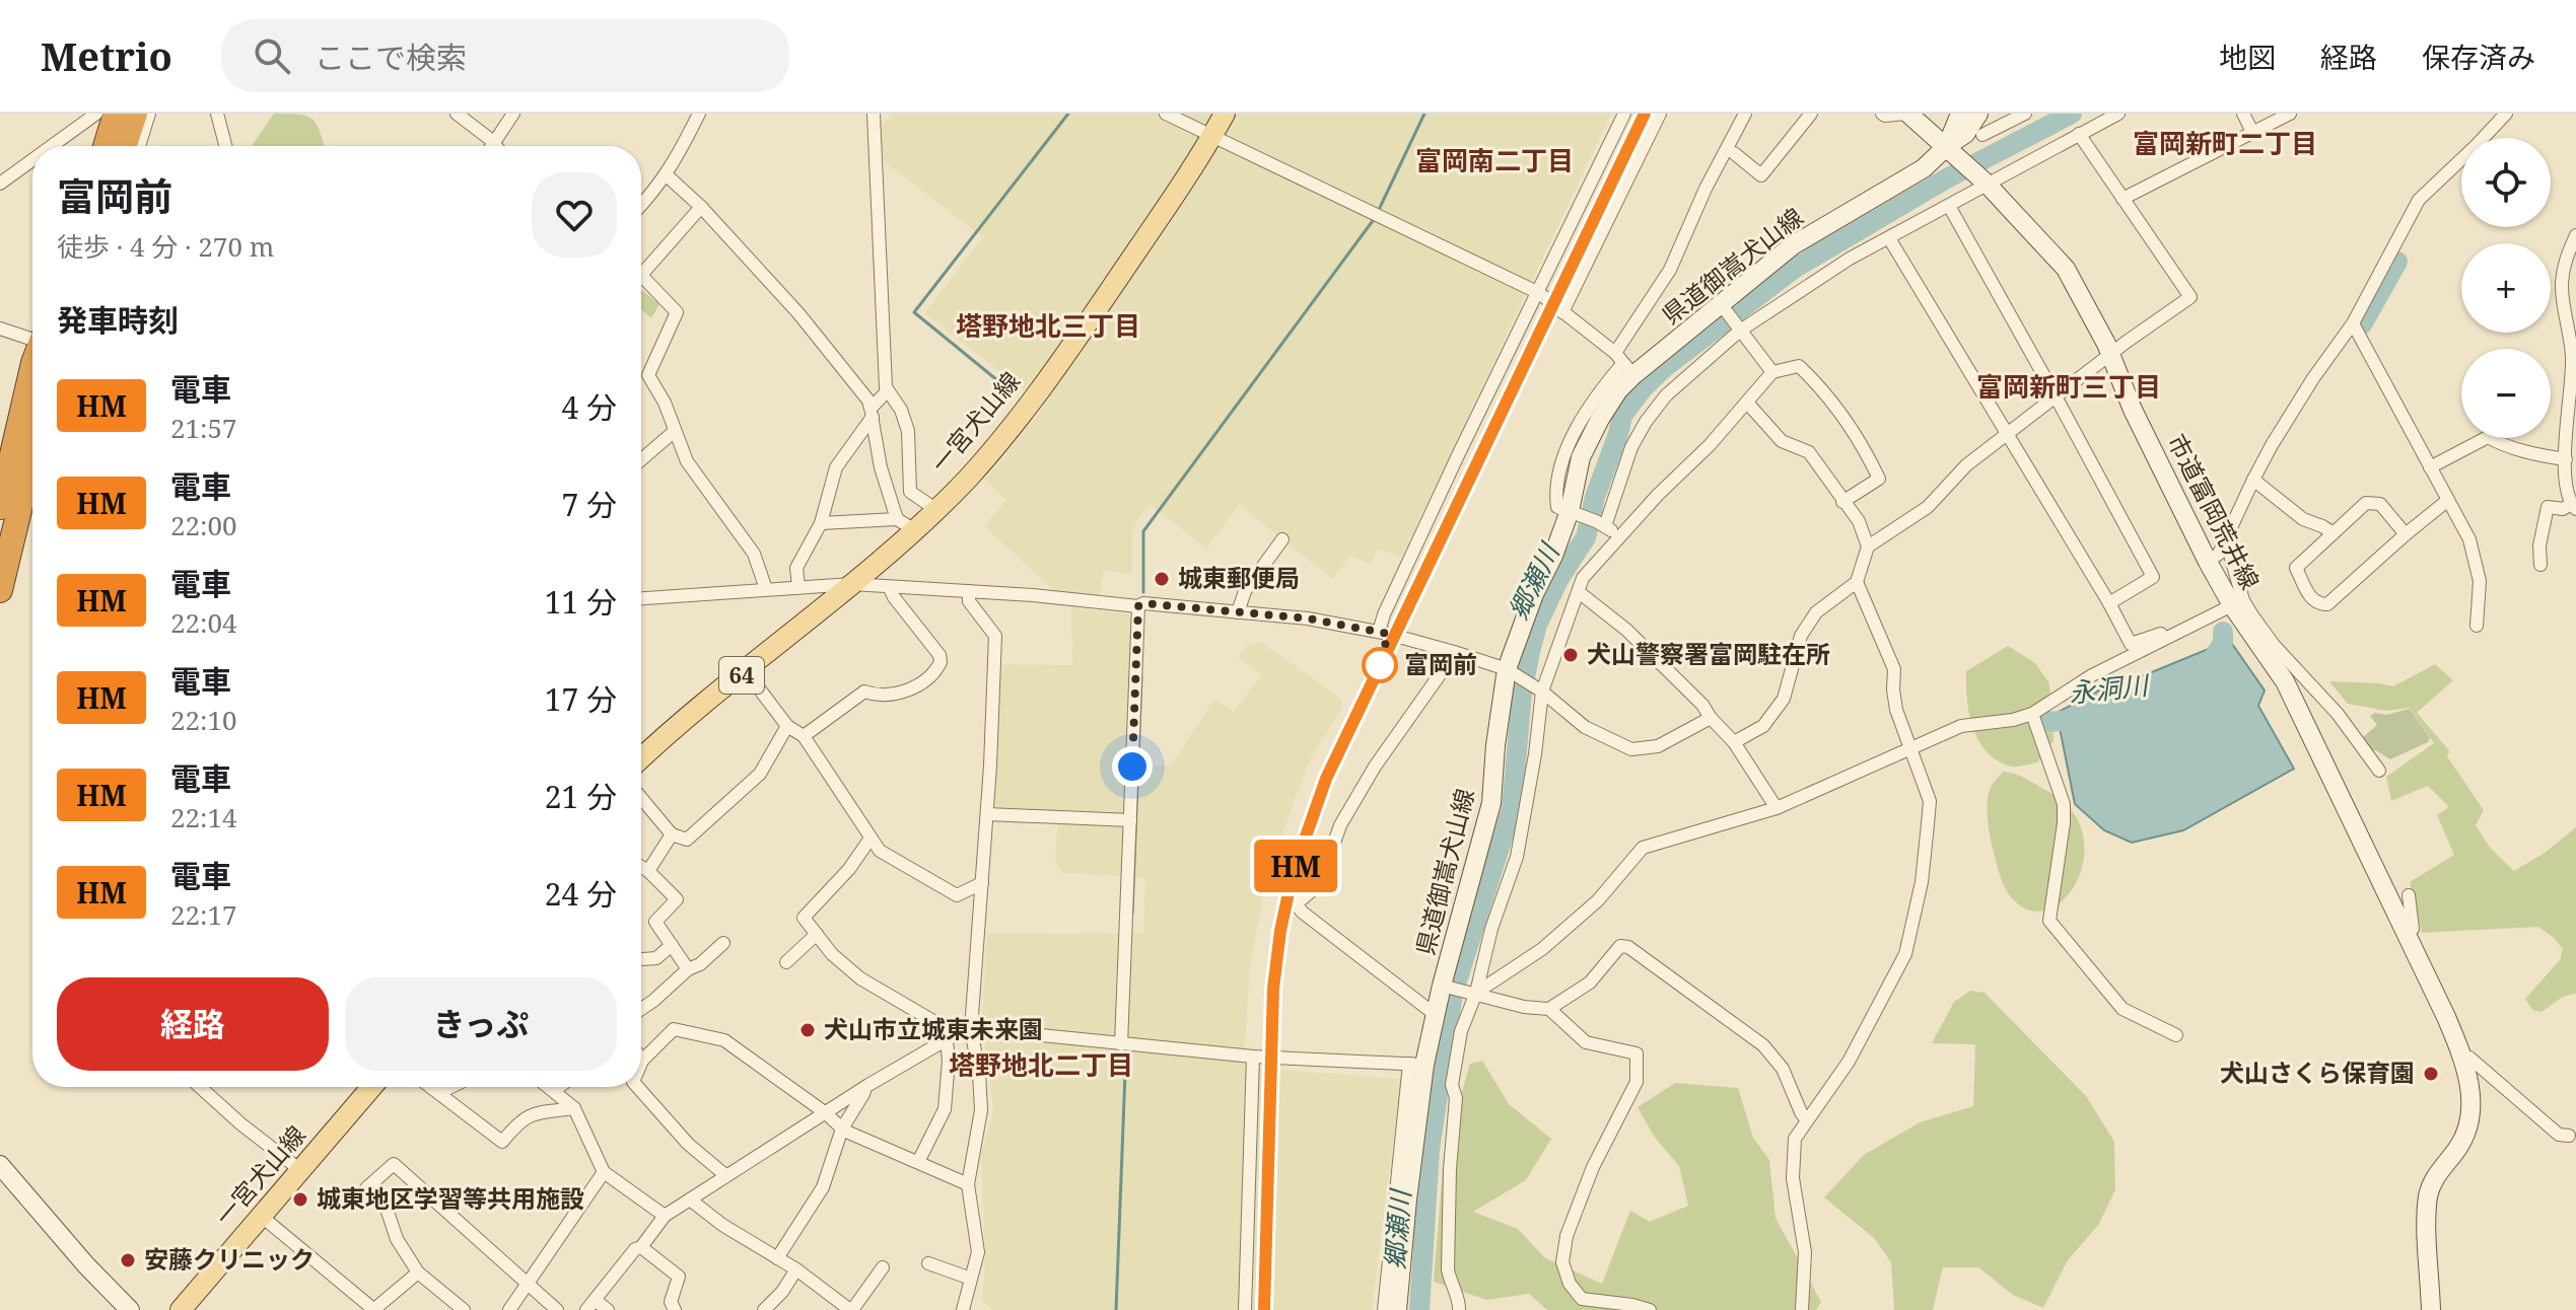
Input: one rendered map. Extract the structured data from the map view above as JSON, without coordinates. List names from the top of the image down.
{
  "streets": {
    "main road": [
      "県道御嵩犬山線",
      "一宮犬山線",
      "市道富岡荒井線",
      "64"
    ]
  },
  "crossings": [
    ["県道御嵩犬山線", "市道富岡荒井線"]
  ],
  "districts": [
    "富岡新町二丁目",
    "富岡南二丁目",
    "塔野地北三丁目",
    "富岡新町三丁目",
    "塔野地北二丁目"
  ],
  "water": ["郷瀬川", "永洞川"],
  "places": [
    "城東郵便局",
    "犬山警察署富岡駐在所",
    "富岡前",
    "犬山市立城東未来園",
    "犬山さくら保育園",
    "城東地区学習等共用施設",
    "安藤クリニック"
  ],
  "page": {
    "header": "Metrio",
    "search": "ここで検索",
    "nav": ["地図", "経路", "保存済み"],
    "on_map": "HM",
    "map_buttons": ["+", "−"],
    "heading": [
      ["富岡前", "徒歩 · 4 分 · 270 m"],
      "発車時刻"
    ],
    "list": [
      {
        "mark": "HM",
        "name": "電車",
        "note": "21:57",
        "value": "4 分"
      },
      {
        "mark": "HM",
        "name": "電車",
        "note": "22:00",
        "value": "7 分"
      },
      {
        "mark": "HM",
        "name": "電車",
        "note": "22:04",
        "value": "11 分"
      },
      {
        "mark": "HM",
        "name": "電車",
        "note": "22:10",
        "value": "17 分"
      },
      {
        "mark": "HM",
        "name": "電車",
        "note": "22:14",
        "value": "21 分"
      },
      {
        "mark": "HM",
        "name": "電車",
        "note": "22:17",
        "value": "24 分"
      }
    ],
    "buttons": ["経路", "きっぷ"]
  }
}
